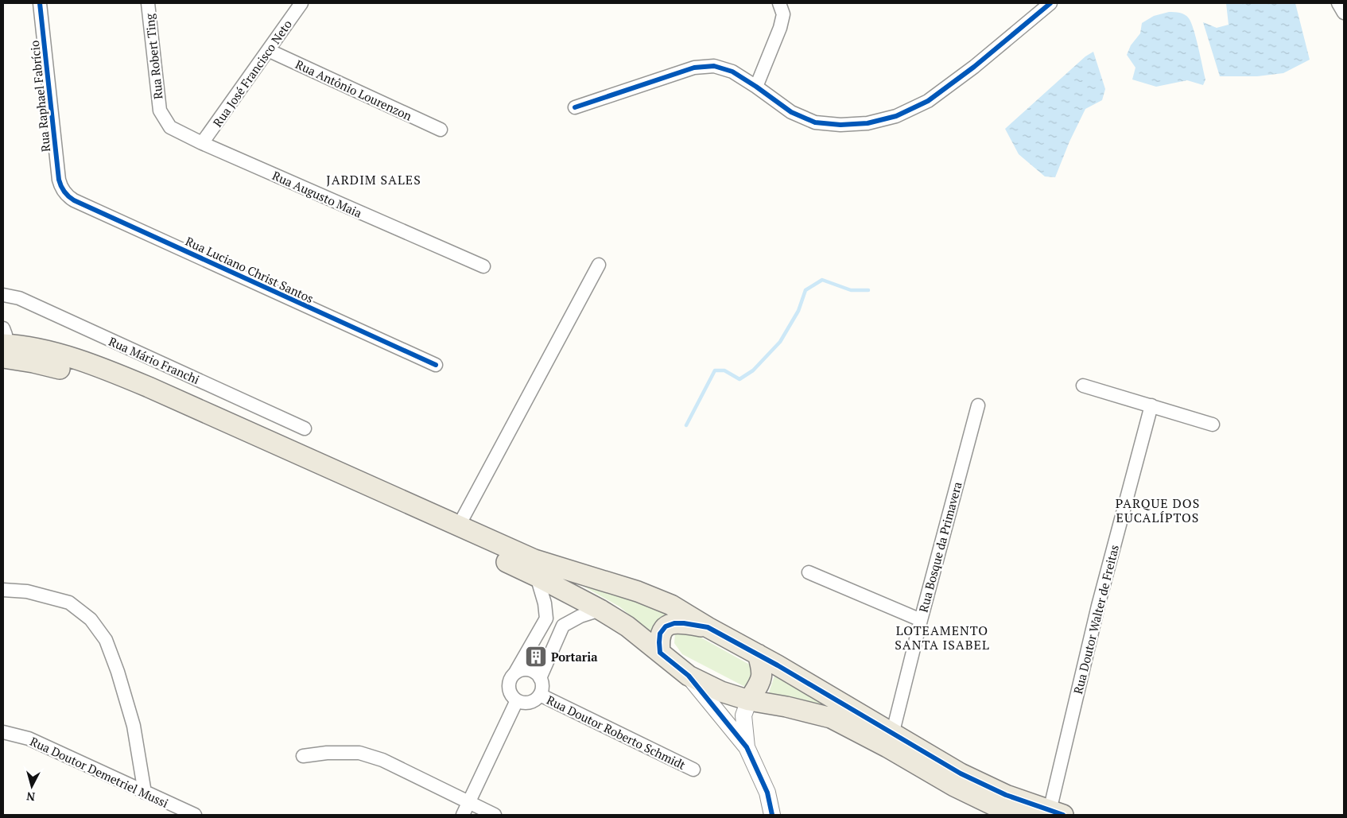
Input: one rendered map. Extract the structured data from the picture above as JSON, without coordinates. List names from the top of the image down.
{
  "streets": {
    "street": [
      "Rua Robert Ting",
      "Rua José Francisco Neto",
      "Rua Antônio Lourenzon",
      "Rua Raphael Fabrício",
      "Rua Augusto Maia",
      "Rua Luciano Christ Santos",
      "Rua Mário Franchi",
      "Rua Bosque da Primavera",
      "Rua Doutor Walter de Freitas",
      "Rua Doutor Roberto Schmidt",
      "Rua Doutor Demetriel Mussi"
    ]
  },
  "crossings": [
    ["Rua Robert Ting", "Rua Augusto Maia"],
    ["Rua José Francisco Neto", "Rua Antônio Lourenzon"],
    ["Rua José Francisco Neto", "Rua Augusto Maia"],
    ["Rua Raphael Fabrício", "Rua Luciano Christ Santos"]
  ],
  "districts": ["JARDIM SALES", "PARQUE DOS EUCALÍPTOS", "LOTEAMENTO SANTA ISABEL"],
  "places": {
    "building": ["Portaria"]
  },
  "north": "bottom"
}
